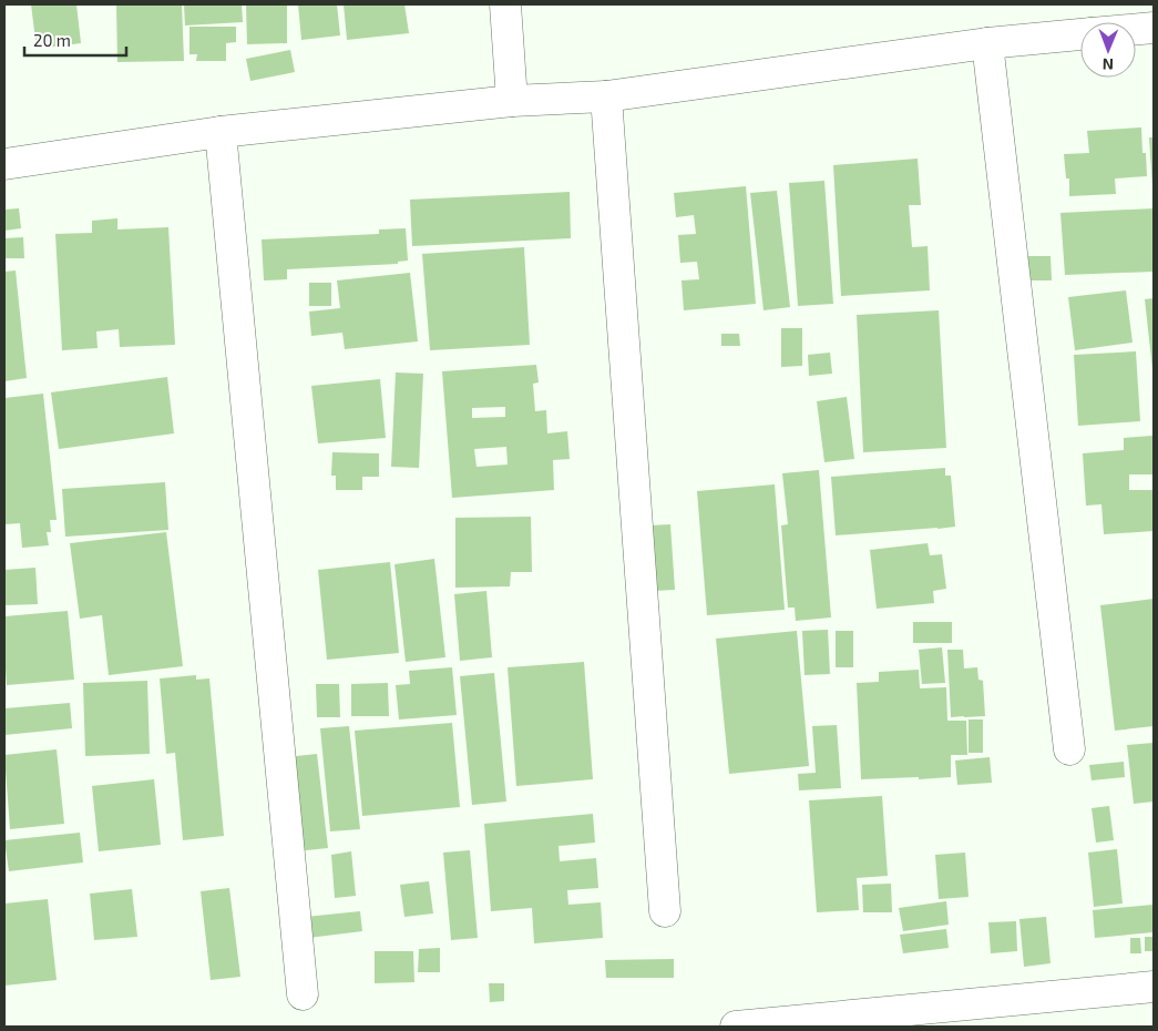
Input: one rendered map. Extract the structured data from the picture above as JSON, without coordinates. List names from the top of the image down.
{
  "scale_bar": "20 m",
  "north": "bottom"
}
